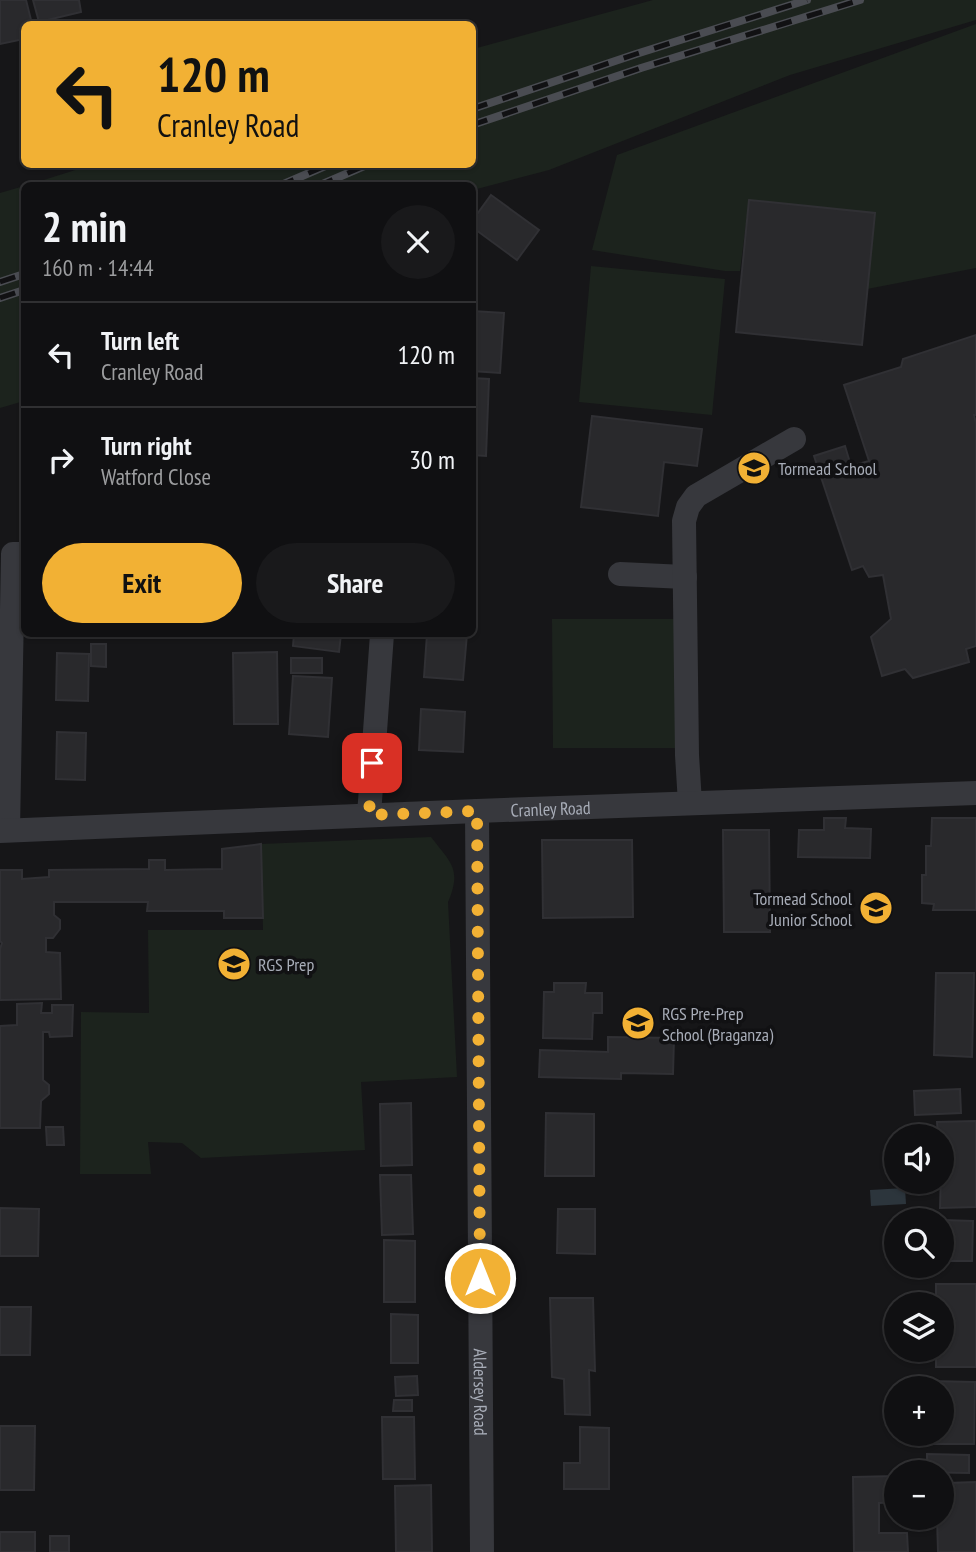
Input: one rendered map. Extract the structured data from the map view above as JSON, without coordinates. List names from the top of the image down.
{
  "streets": {
    "street": ["Cranley Road", "Aldersey Road"]
  },
  "crossings": [
    ["Cranley Road", "Aldersey Road"]
  ],
  "places": {
    "school or university": [
      "Tormead School",
      "Tormead School Junior School",
      "RGS Prep",
      "RGS Pre-Prep School (Braganza)"
    ]
  },
  "page": {
    "turn": ["120 m", "Cranley Road"],
    "heading": ["2 min", "160 m · 14:44"],
    "list": [
      {
        "name": "Turn left",
        "note": "Cranley Road",
        "value": "120 m"
      },
      {
        "name": "Turn right",
        "note": "Watford Close",
        "value": "30 m"
      }
    ],
    "buttons": ["Exit", "Share"],
    "map_buttons": ["+", "−"]
  }
}
